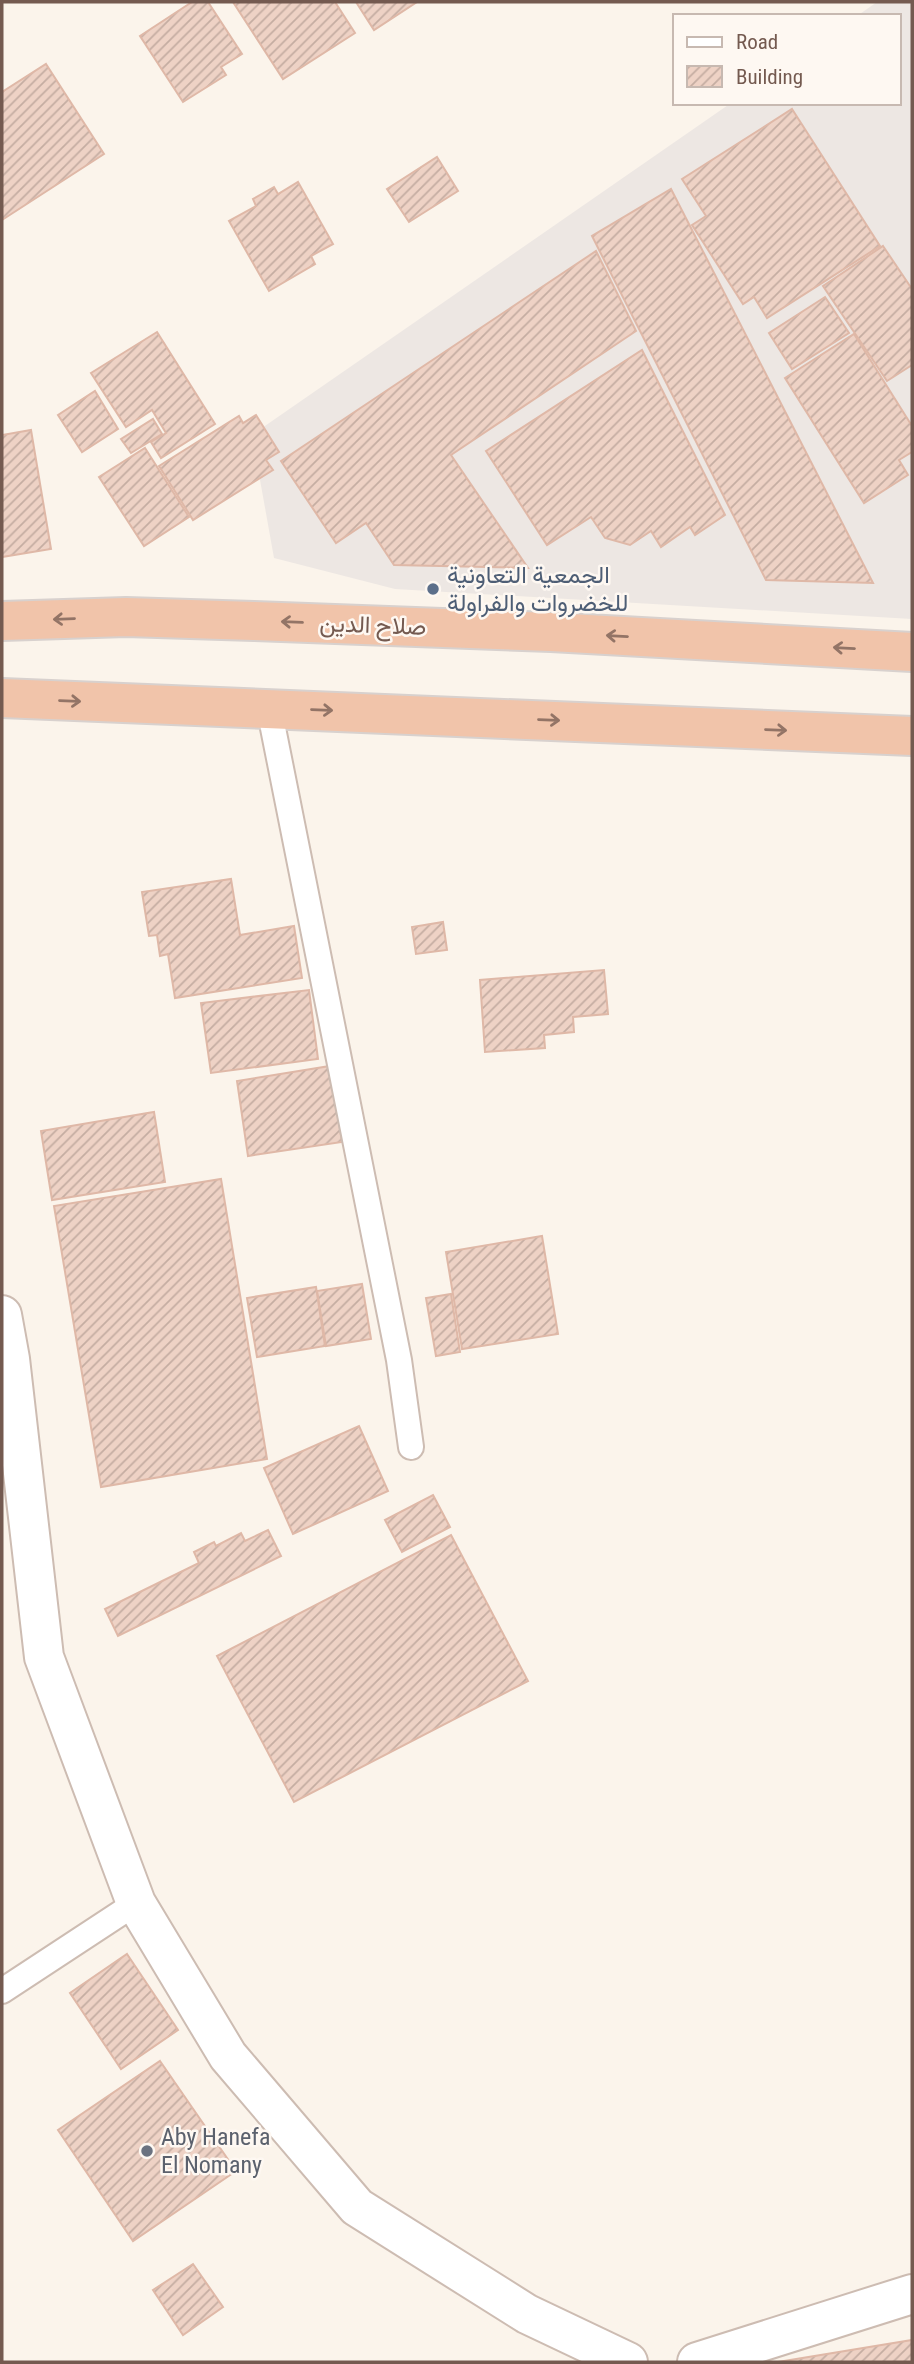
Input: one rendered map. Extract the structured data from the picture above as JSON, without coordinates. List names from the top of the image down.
{
  "streets": {
    "highway": ["صلاح الدين"]
  },
  "places": ["الجمعية التعاونية للخضروات والفراولة", "Aby Hanefa El Nomany"],
  "legend": ["Road", "Building"]
}
